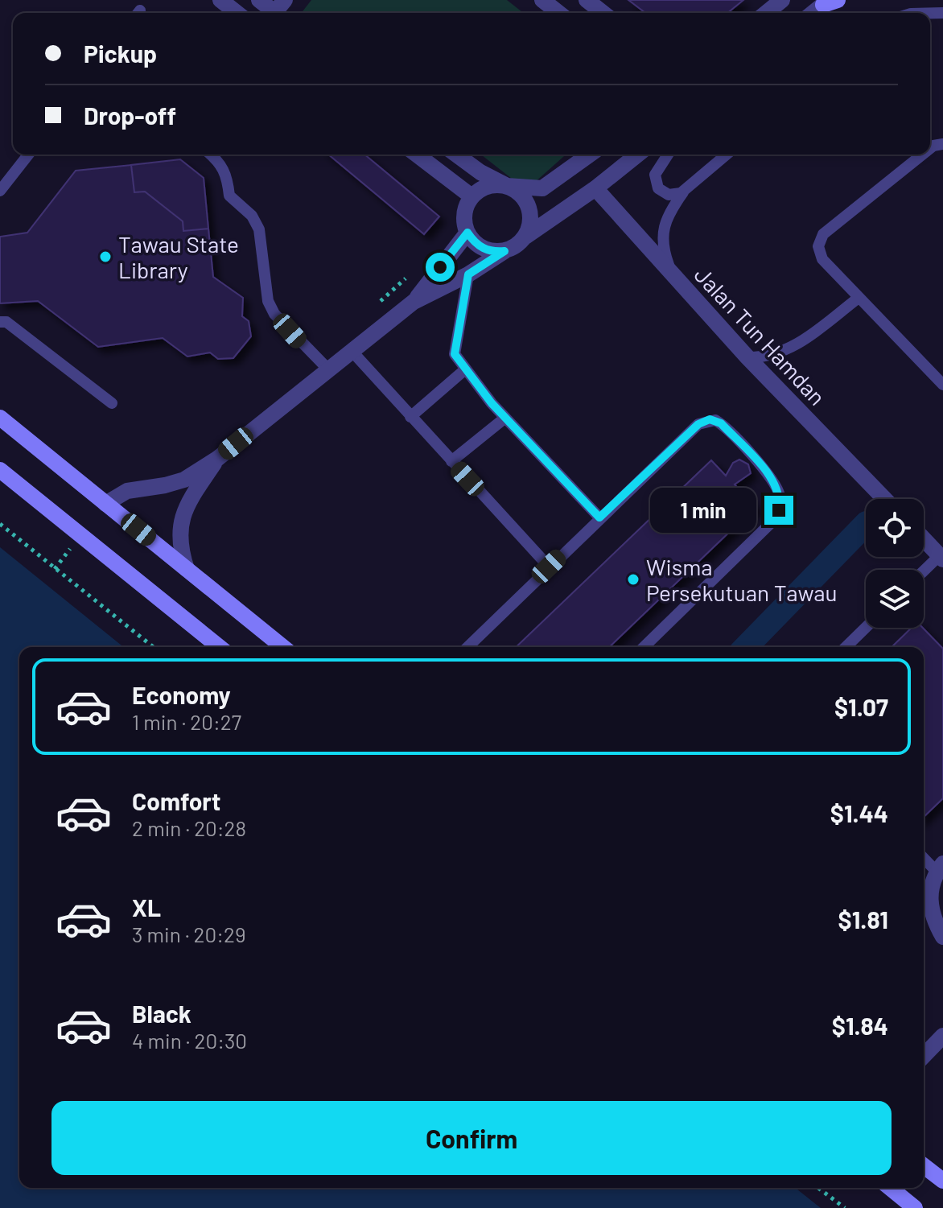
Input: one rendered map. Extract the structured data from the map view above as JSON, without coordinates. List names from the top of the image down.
{
  "streets": {
    "street": ["Jalan Tun Hamdan"]
  },
  "places": ["Tawau State Library", "Wisma Persekutuan Tawau"],
  "page": {
    "banner": ["Pickup", "Drop-off"],
    "bubble": "1 min",
    "list": [
      {
        "name": "Economy",
        "note": "1 min · 20:27",
        "value": "$1.07"
      },
      {
        "name": "Comfort",
        "note": "2 min · 20:28",
        "value": "$1.44"
      },
      {
        "name": "XL",
        "note": "3 min · 20:29",
        "value": "$1.81"
      },
      {
        "name": "Black",
        "note": "4 min · 20:30",
        "value": "$1.84"
      }
    ],
    "buttons": "Confirm"
  }
}
